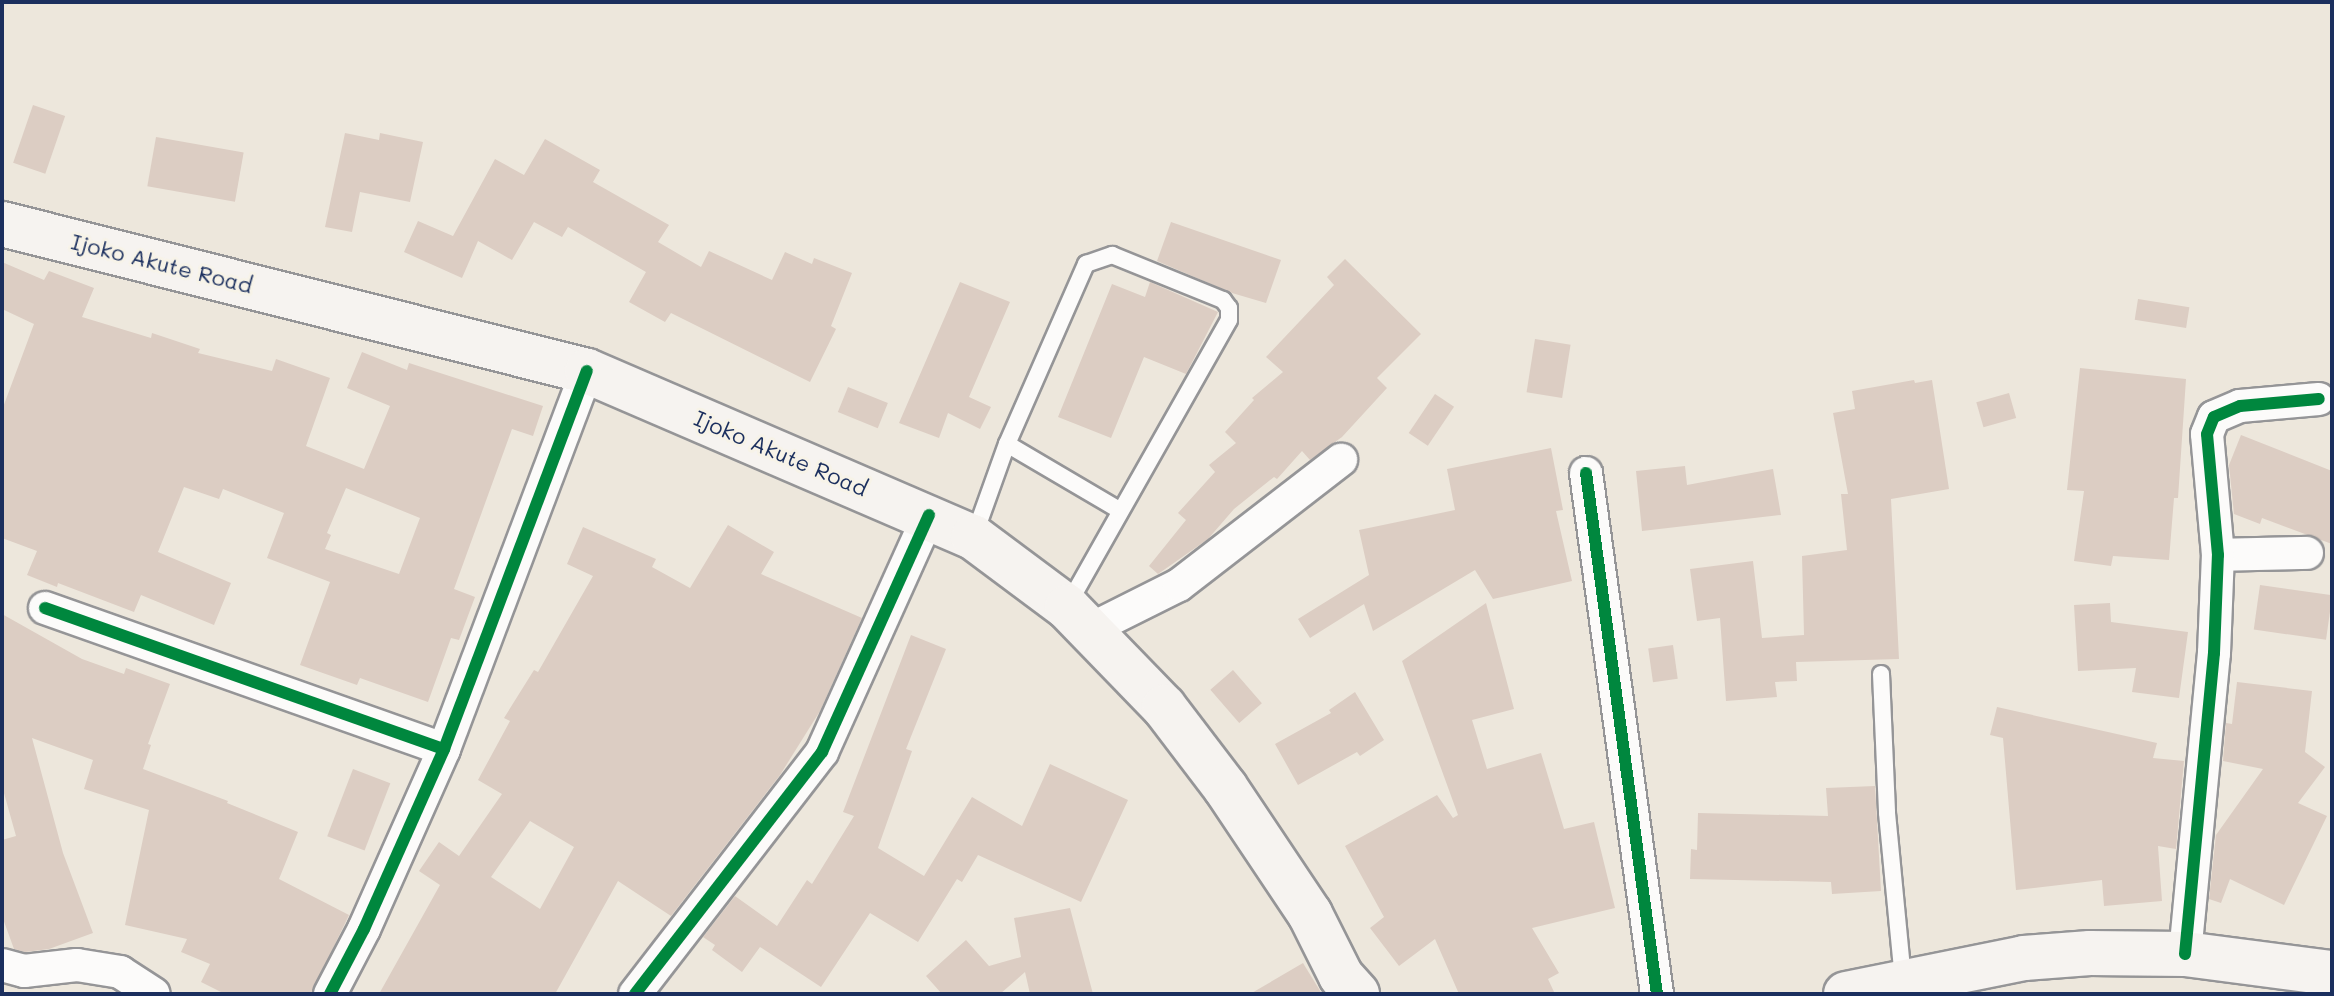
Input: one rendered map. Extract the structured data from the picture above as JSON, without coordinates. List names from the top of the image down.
{
  "streets": {
    "main road": ["Ijoko Akute Road"]
  }
}
